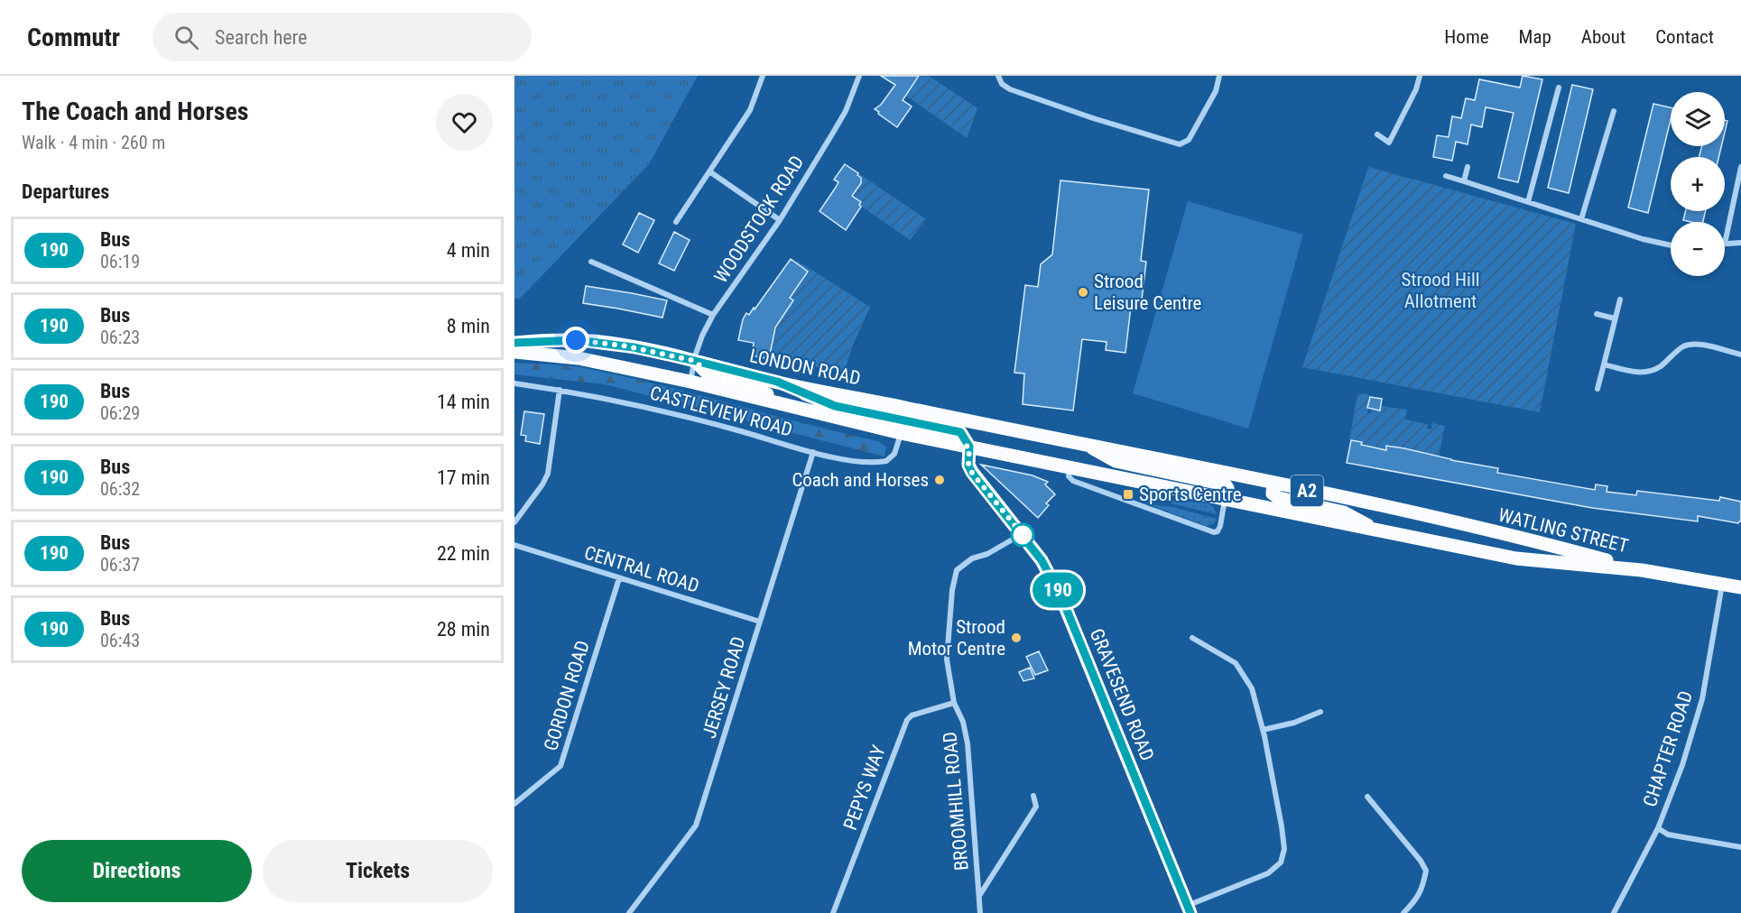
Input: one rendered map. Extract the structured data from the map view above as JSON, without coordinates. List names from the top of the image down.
{
  "streets": {
    "main road": [
      "LONDON ROAD",
      "A2",
      "WATLING STREET",
      "GRAVESEND ROAD"
    ],
    "street": [
      "WOODSTOCK ROAD",
      "CASTLEVIEW ROAD",
      "CENTRAL ROAD",
      "JERSEY ROAD",
      "GORDON ROAD",
      "CHAPTER ROAD",
      "PEPYS WAY",
      "BROOMHILL ROAD"
    ]
  },
  "crossings": [
    ["WOODSTOCK ROAD", "LONDON ROAD"],
    ["LONDON ROAD", "CASTLEVIEW ROAD"],
    ["LONDON ROAD", "WATLING STREET"],
    ["LONDON ROAD", "GRAVESEND ROAD"],
    ["CASTLEVIEW ROAD", "JERSEY ROAD"],
    ["A2", "WATLING STREET"],
    ["A2", "CHAPTER ROAD"],
    ["WATLING STREET", "GRAVESEND ROAD"],
    ["CENTRAL ROAD", "JERSEY ROAD"],
    ["CENTRAL ROAD", "GORDON ROAD"],
    ["GRAVESEND ROAD", "BROOMHILL ROAD"],
    ["PEPYS WAY", "BROOMHILL ROAD"]
  ],
  "parks": ["Strood Hill Allotment"],
  "places": {
    "other": ["Strood Leisure Centre", "Coach and Horses", "Strood Motor Centre"],
    "transit": ["Sports Centre"]
  },
  "lines": ["bus line 190"],
  "page": {
    "header": "Commutr",
    "search": "Search here",
    "nav": [
      "Home",
      "Map",
      "About",
      "Contact"
    ],
    "heading": [
      ["The Coach and Horses", "Walk · 4 min · 260 m"],
      "Departures"
    ],
    "on_map": "190",
    "map_buttons": ["+", "−"],
    "list": [
      {
        "mark": "190",
        "name": "Bus",
        "note": "06:19",
        "value": "4 min"
      },
      {
        "mark": "190",
        "name": "Bus",
        "note": "06:23",
        "value": "8 min"
      },
      {
        "mark": "190",
        "name": "Bus",
        "note": "06:29",
        "value": "14 min"
      },
      {
        "mark": "190",
        "name": "Bus",
        "note": "06:32",
        "value": "17 min"
      },
      {
        "mark": "190",
        "name": "Bus",
        "note": "06:37",
        "value": "22 min"
      },
      {
        "mark": "190",
        "name": "Bus",
        "note": "06:43",
        "value": "28 min"
      }
    ],
    "buttons": ["Directions", "Tickets"]
  }
}
